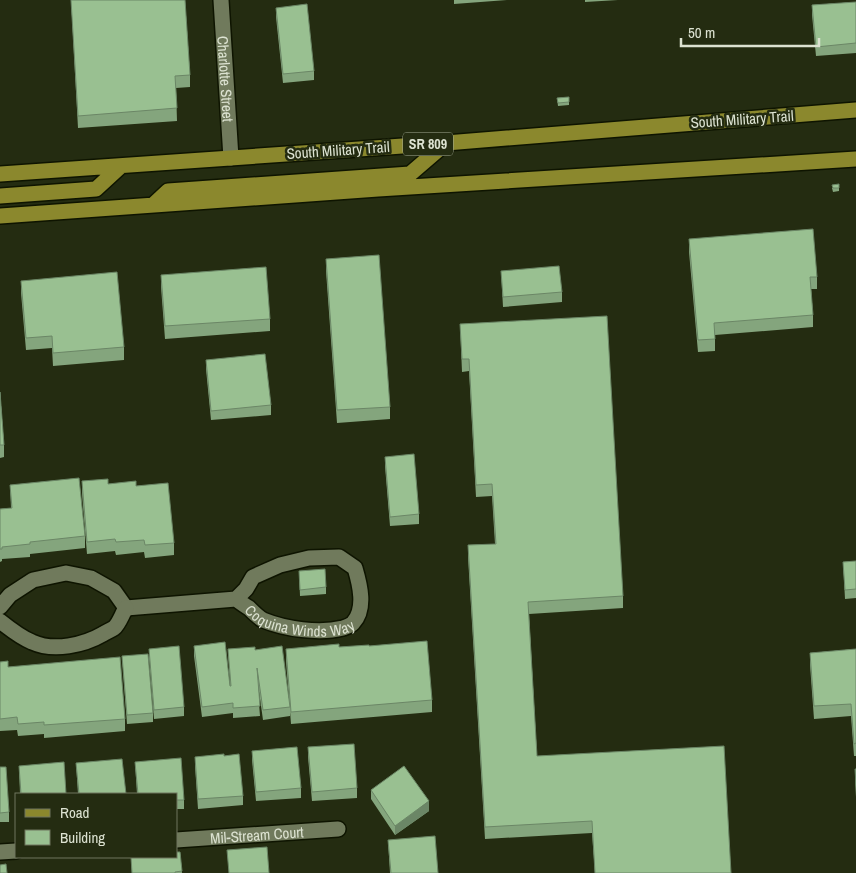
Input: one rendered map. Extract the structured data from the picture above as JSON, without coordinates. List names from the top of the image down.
{
  "streets": {
    "main road": ["South Military Trail", "SR 809"],
    "street": ["Charlotte Street", "Coquina Winds Way", "Mil-Stream Court"]
  },
  "crossings": [
    ["Charlotte Street", "South Military Trail"]
  ],
  "legend": ["Road", "Building"],
  "scale_bar": "50 m"
}
